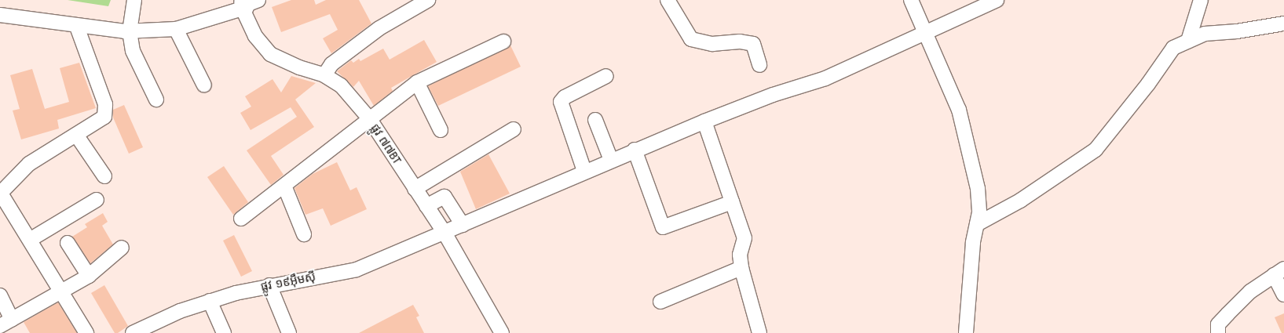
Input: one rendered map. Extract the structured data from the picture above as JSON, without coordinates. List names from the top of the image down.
{
  "streets": {
    "street": ["ផ្លូវ ៧៧BT", "ផ្លូវ ១៩អ៊ឹមស៊ី"]
  },
  "crossings": [
    ["ផ្លូវ ៧៧BT", "ផ្លូវ ១៩អ៊ឹមស៊ី"]
  ]
}
